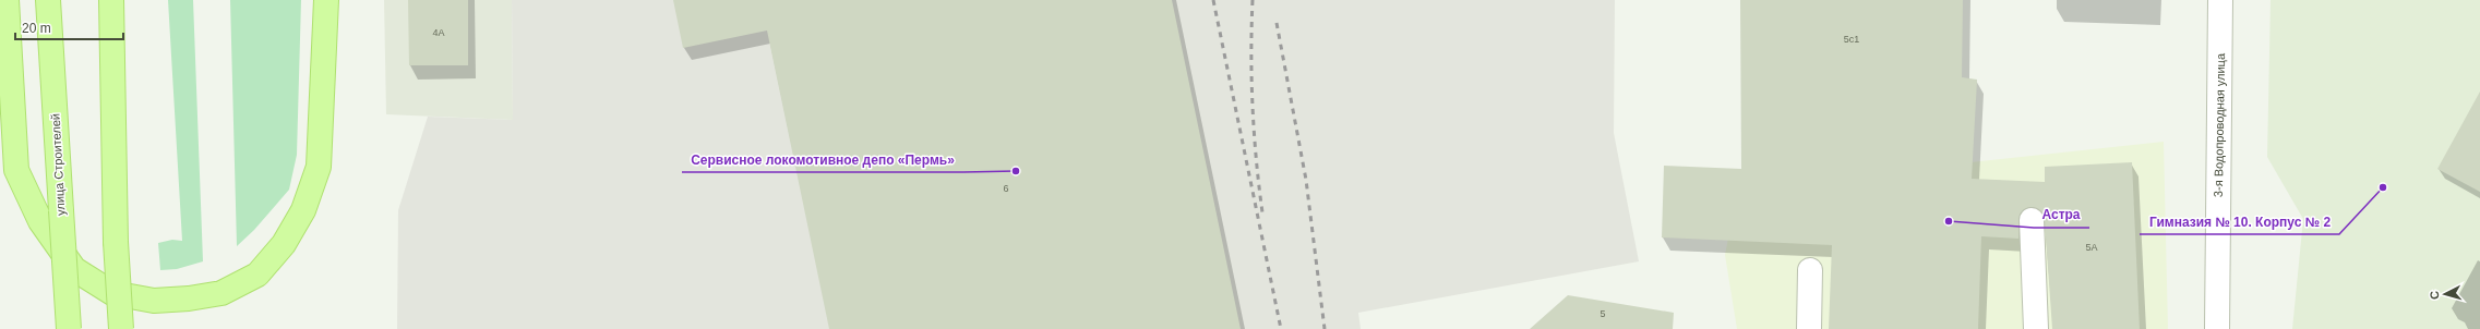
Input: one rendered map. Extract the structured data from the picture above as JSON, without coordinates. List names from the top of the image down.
{
  "streets": {
    "main road": ["улица Строителей"],
    "street": ["3-я Водопроводная улица"]
  },
  "places": ["Сервисное локомотивное депо «Пермь»", "Гимназия № 10. Корпус № 2", "Астра"],
  "house_numbers": [
    "4А",
    "5с1",
    "6",
    "5А",
    "5"
  ],
  "scale_bar": "20 m",
  "north": "left"
}
